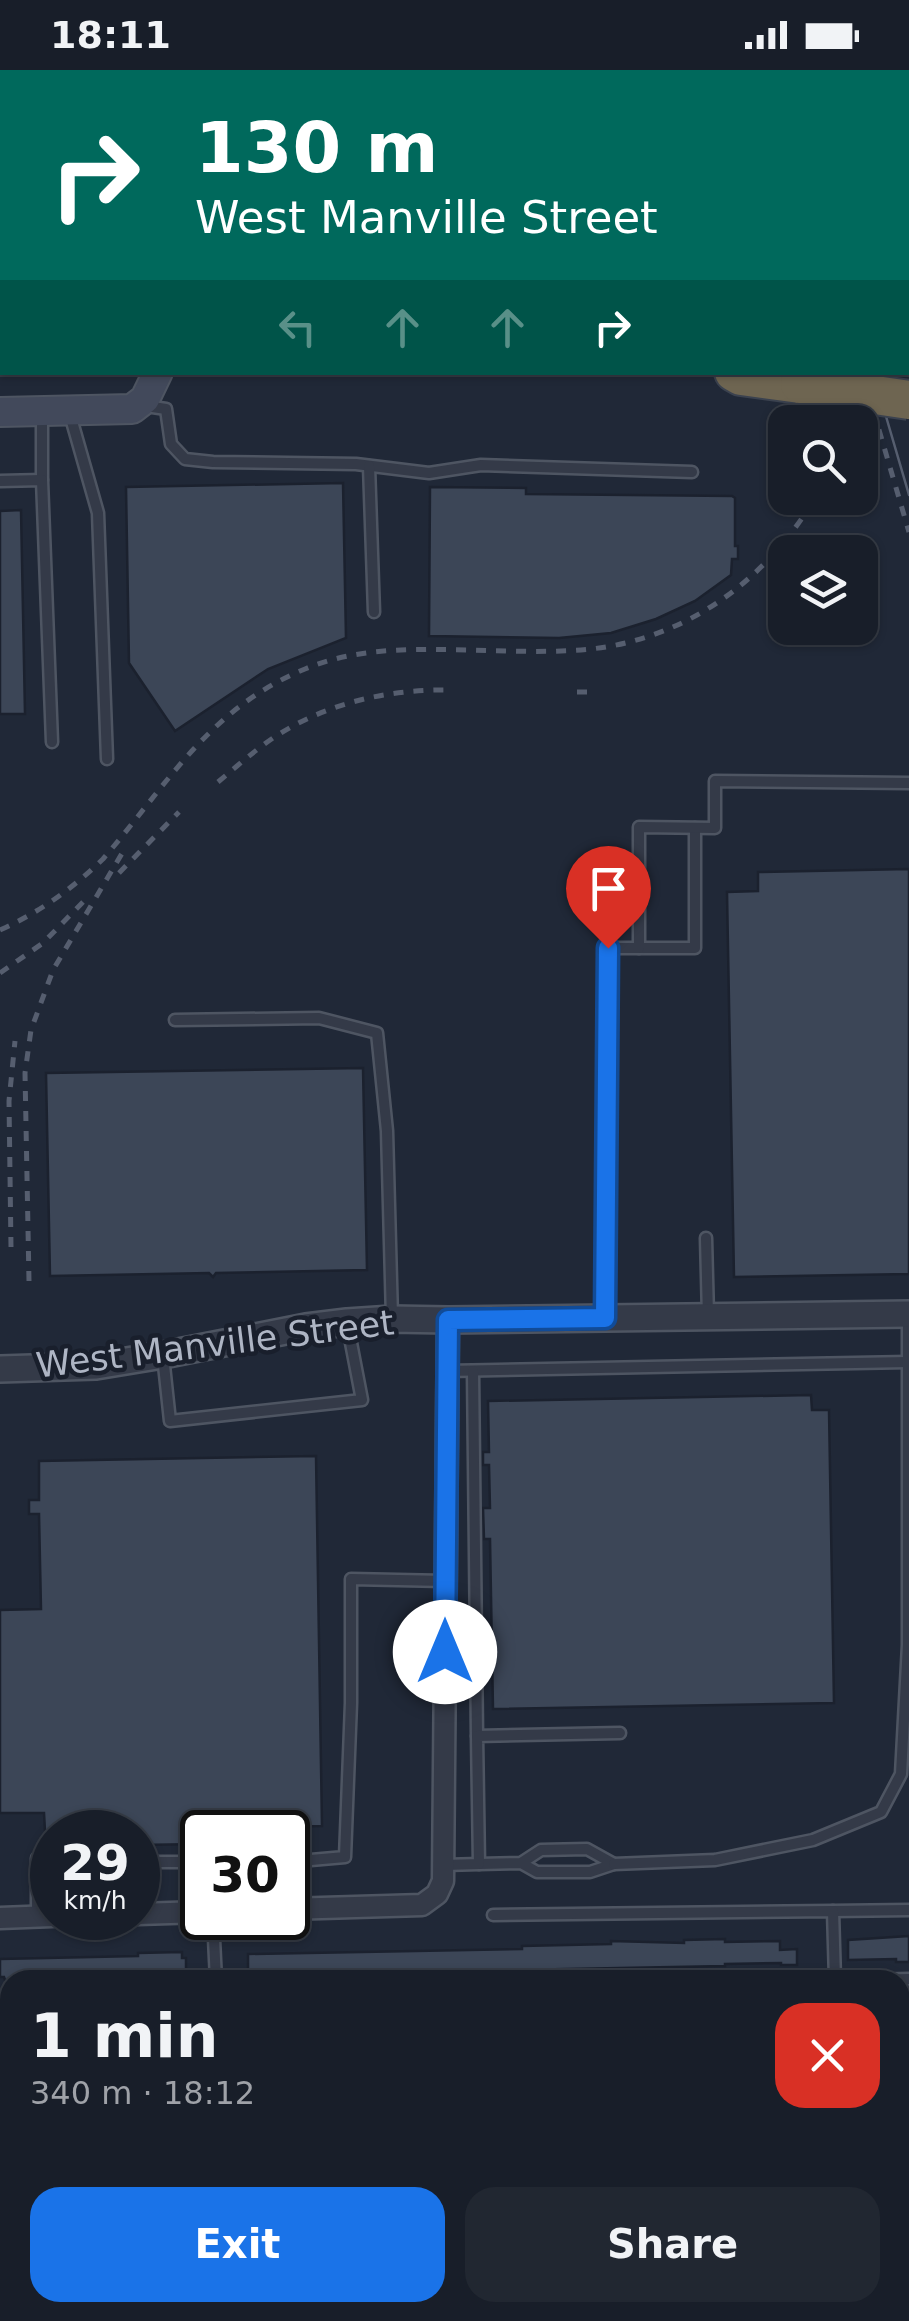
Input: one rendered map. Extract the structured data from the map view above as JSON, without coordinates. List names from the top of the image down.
{
  "streets": {
    "street": ["West Manville Street"]
  },
  "page": {
    "status": "18:11",
    "turn": ["130 m", "West Manville Street"],
    "speed": "29 km/h",
    "limit": "30",
    "heading": ["1 min", "340 m · 18:12"],
    "buttons": ["Exit", "Share"]
  }
}
